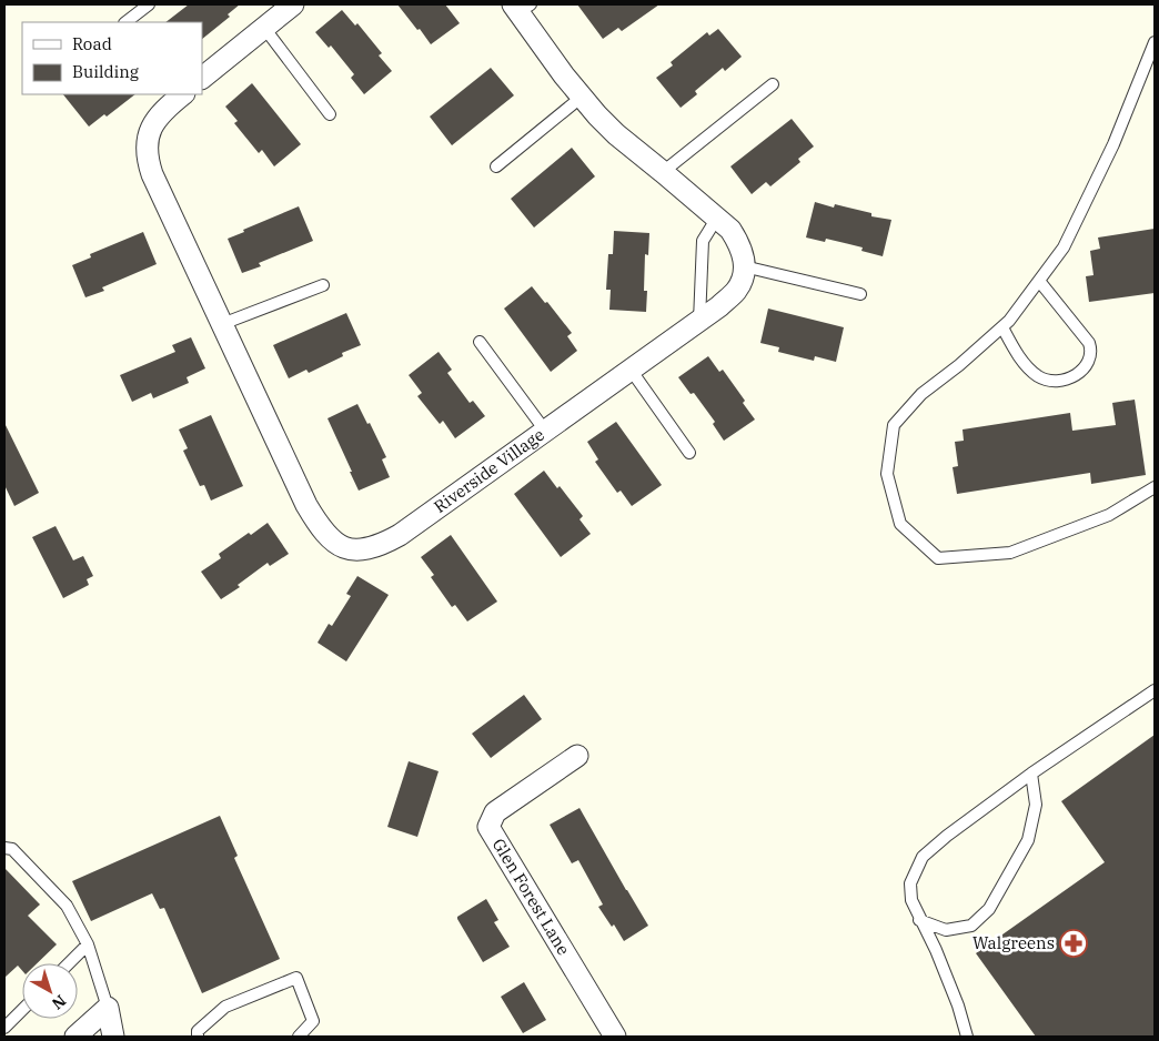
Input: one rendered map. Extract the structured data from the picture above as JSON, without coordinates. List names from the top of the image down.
{
  "streets": {
    "street": ["Riverside Village", "Glen Forest Lane"]
  },
  "places": {
    "pharmacy": ["Walgreens"]
  },
  "legend": ["Road", "Building"],
  "north": "bottom right"
}
